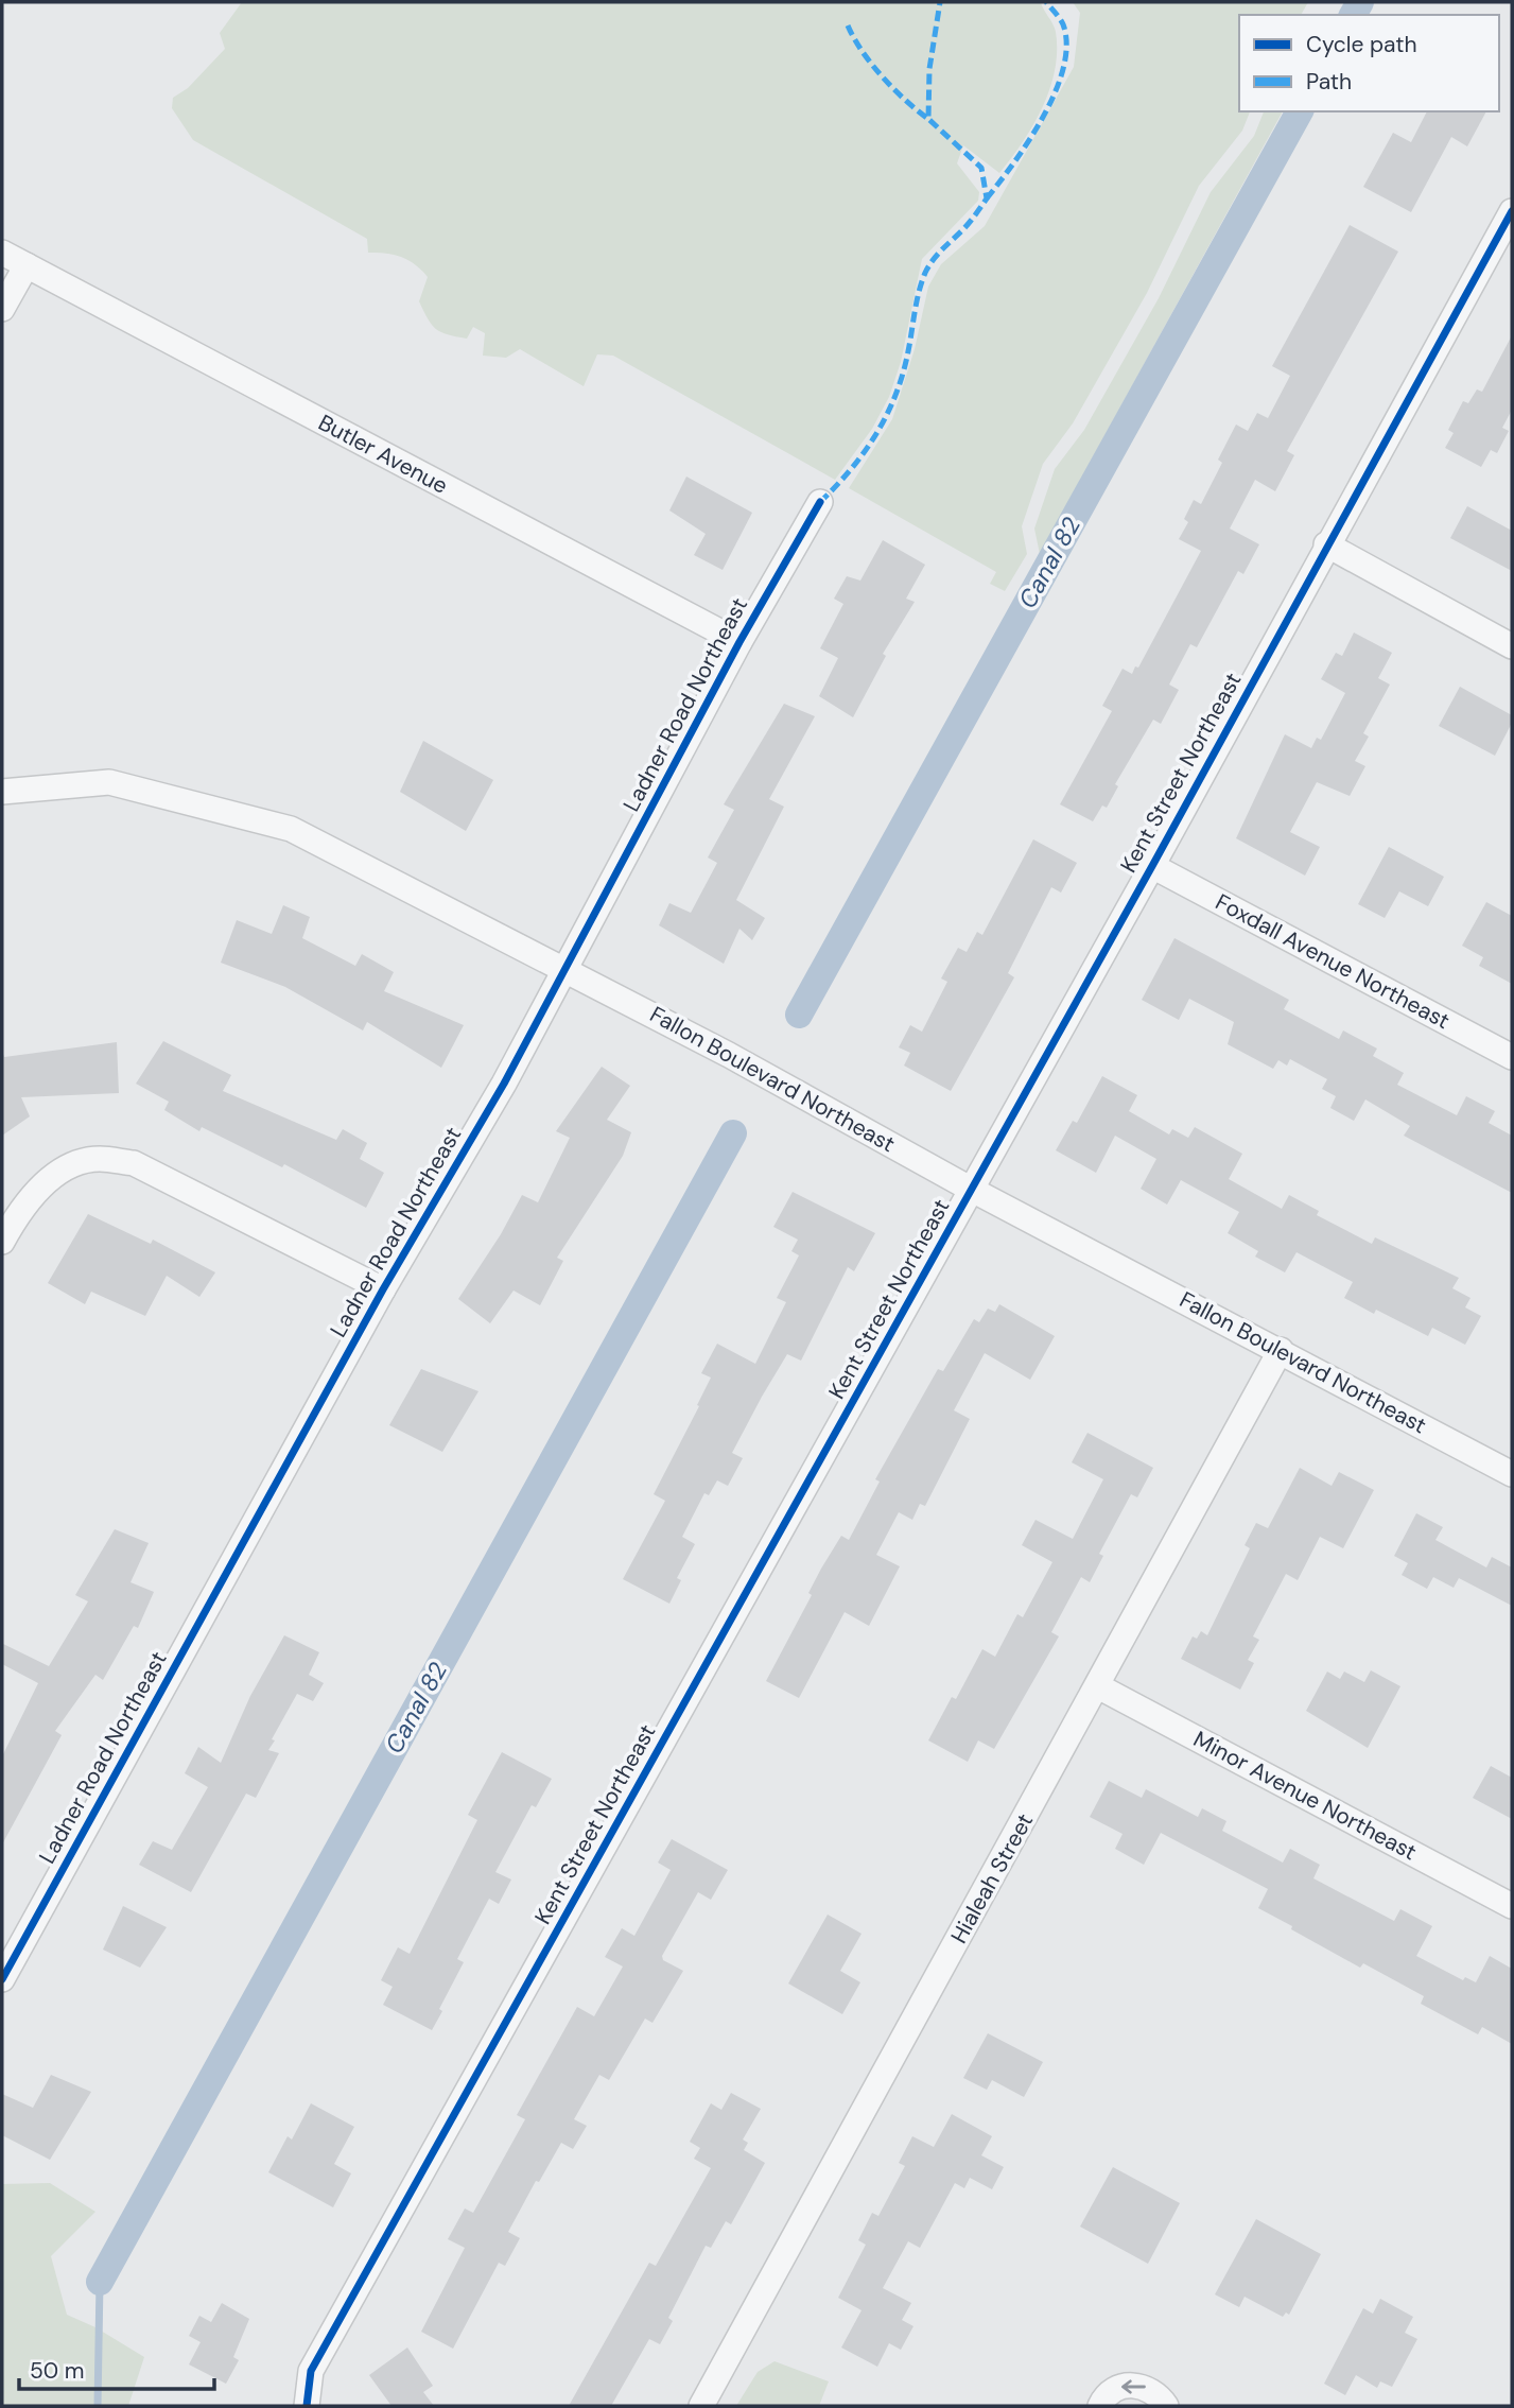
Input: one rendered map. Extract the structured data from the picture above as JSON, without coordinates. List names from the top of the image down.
{
  "streets": {
    "street": [
      "Butler Avenue",
      "Ladner Road Northeast",
      "Kent Street Northeast",
      "Foxdall Avenue Northeast",
      "Fallon Boulevard Northeast",
      "Minor Avenue Northeast",
      "Hialeah Street"
    ]
  },
  "crossings": [
    ["Butler Avenue", "Ladner Road Northeast"],
    ["Ladner Road Northeast", "Fallon Boulevard Northeast"],
    ["Kent Street Northeast", "Foxdall Avenue Northeast"],
    ["Kent Street Northeast", "Fallon Boulevard Northeast"],
    ["Fallon Boulevard Northeast", "Hialeah Street"],
    ["Minor Avenue Northeast", "Hialeah Street"]
  ],
  "water": ["Canal 82"],
  "legend": ["Cycle path", "Path"],
  "scale_bar": "50 m"
}
